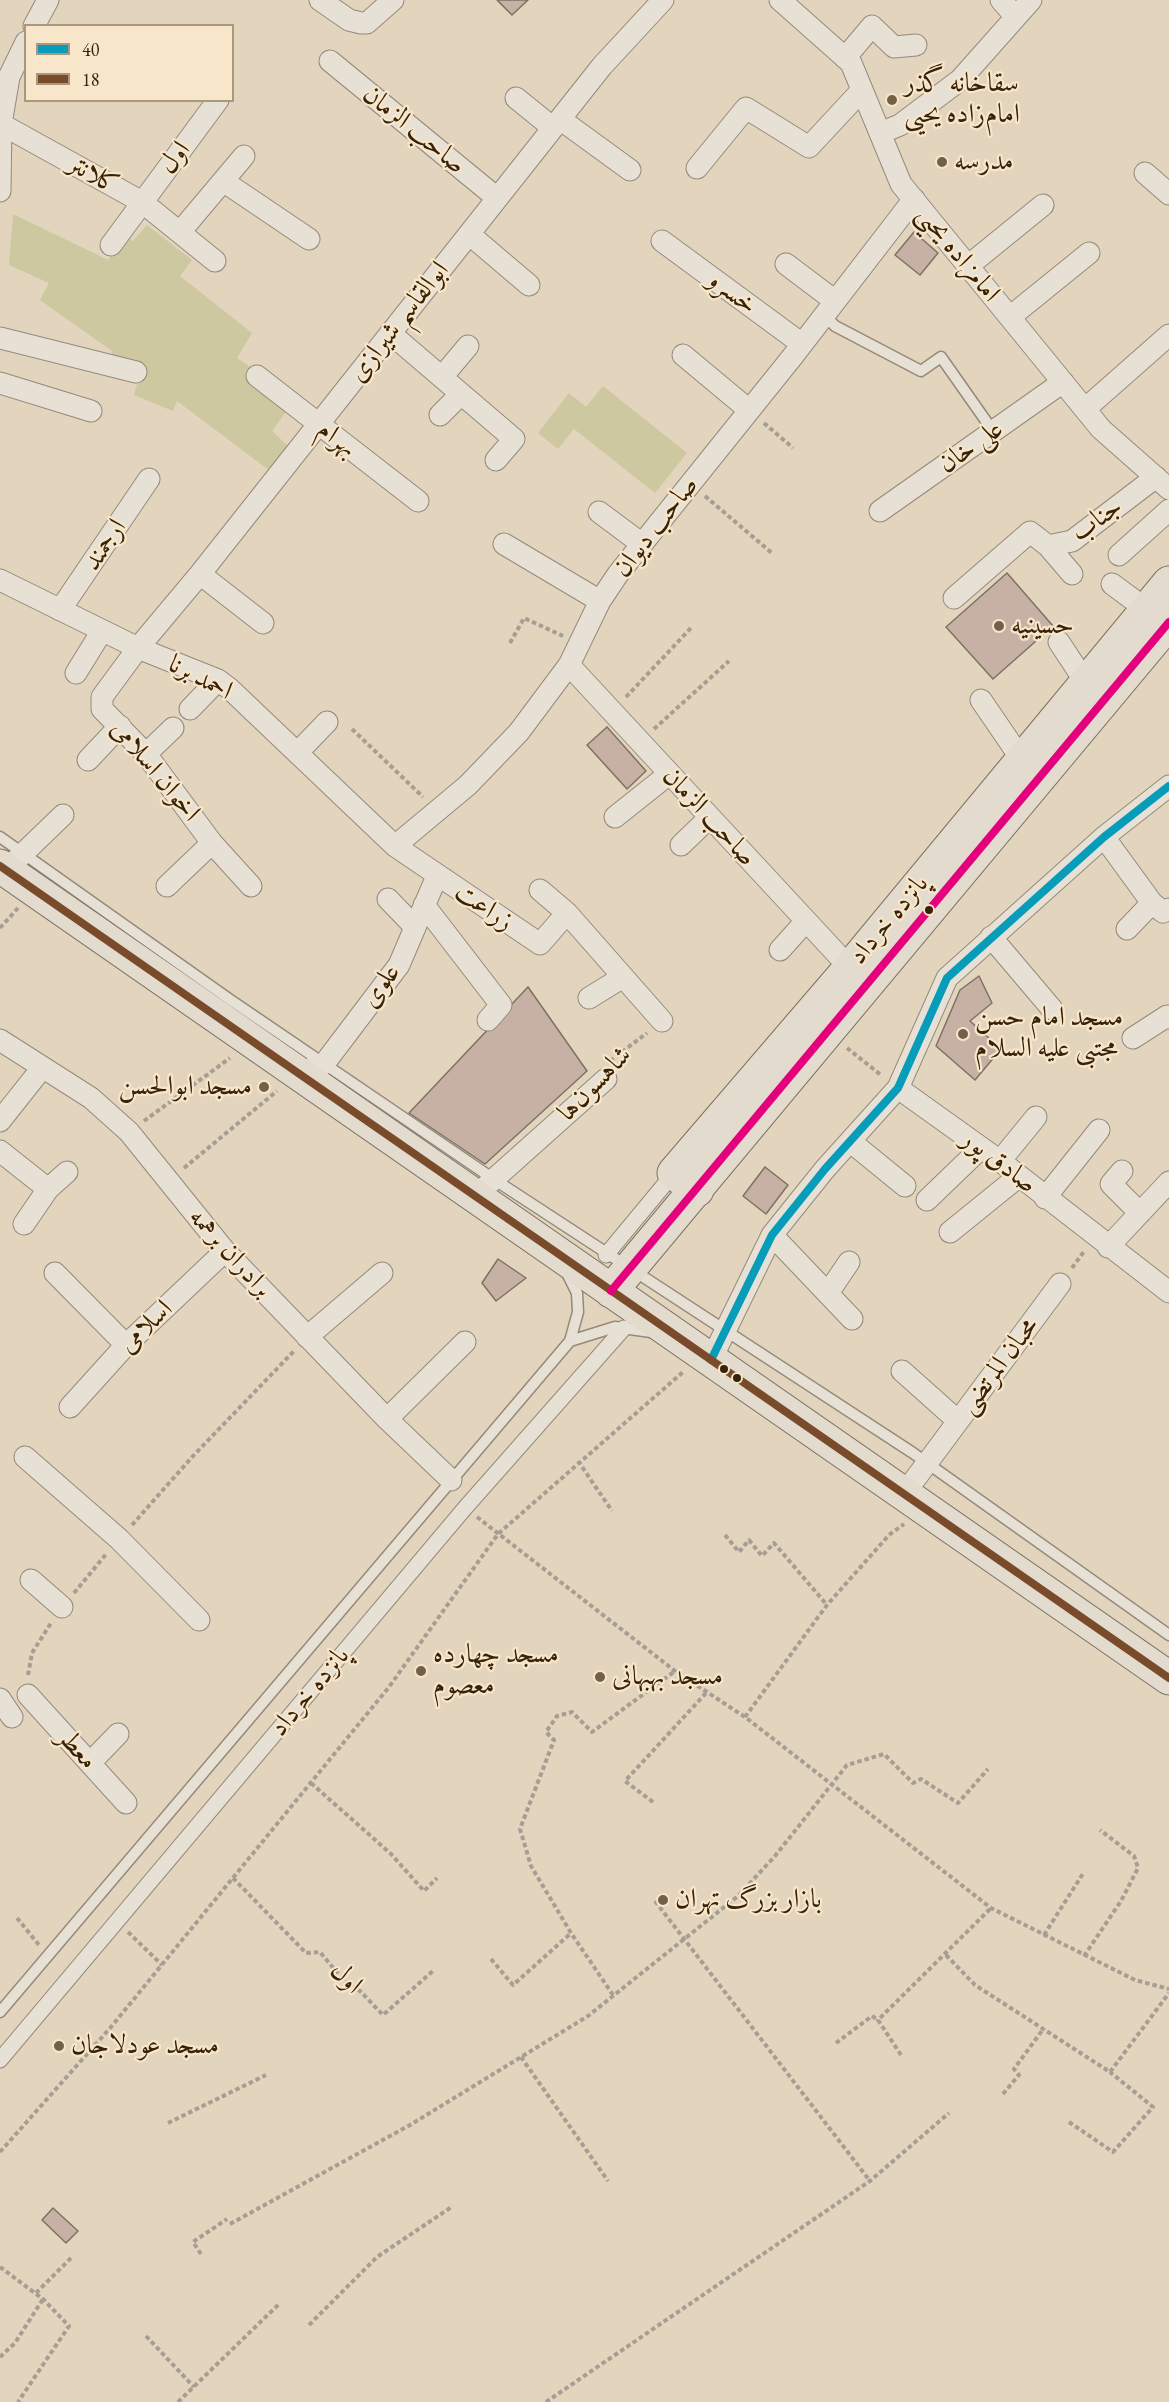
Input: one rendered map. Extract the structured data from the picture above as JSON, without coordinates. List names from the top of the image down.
{
  "streets": {
    "main road": ["پانزده خرداد"],
    "street": [
      "صاحب الزمان",
      "اول",
      "کلانتر",
      "امامزاده یحیی",
      "خسرو",
      "ابوالقاسم شیرازی",
      "بهرام",
      "علی خان",
      "جناب",
      "صاحب دیوان",
      "ارجمند",
      "احمد برنا",
      "اخوان اسلامی",
      "زراعت",
      "علوی",
      "شاهسون‌ها",
      "صادق پور",
      "برادران برهمه",
      "اسلامی",
      "محبان المرتضی",
      "معطر"
    ]
  },
  "crossings": [
    ["صاحب الزمان", "ابوالقاسم شیرازی"],
    ["صاحب الزمان", "صاحب دیوان"],
    ["صاحب الزمان", "پانزده خرداد"],
    ["اول", "کلانتر"],
    ["امامزاده یحیی", "علی خان"],
    ["امامزاده یحیی", "جناب"],
    ["امامزاده یحیی", "صاحب دیوان"],
    ["خسرو", "صاحب دیوان"],
    ["ابوالقاسم شیرازی", "بهرام"],
    ["ابوالقاسم شیرازی", "احمد برنا"],
    ["ابوالقاسم شیرازی", "اخوان اسلامی"],
    ["صاحب دیوان", "احمد برنا"],
    ["صاحب دیوان", "زراعت"],
    ["ارجمند", "احمد برنا"],
    ["احمد برنا", "اخوان اسلامی"],
    ["احمد برنا", "زراعت"],
    ["زراعت", "علوی"],
    ["پانزده خرداد", "برادران برهمه"],
    ["برادران برهمه", "اسلامی"]
  ],
  "places": [
    "سقاخانه گذر امام‌زاده یحیی",
    "مدرسه",
    "حسینیه",
    "مسجد امام حسن مجتبی علیه السلام",
    "مسجد ابوالحسن",
    "مسجد چهارده معصوم",
    "مسجد بهبهانی",
    "بازار بزرگ تهران",
    "مسجد عودلاجان"
  ],
  "lines": ["transit line 40", "transit line 18"],
  "legend": ["40", "18"]
}
